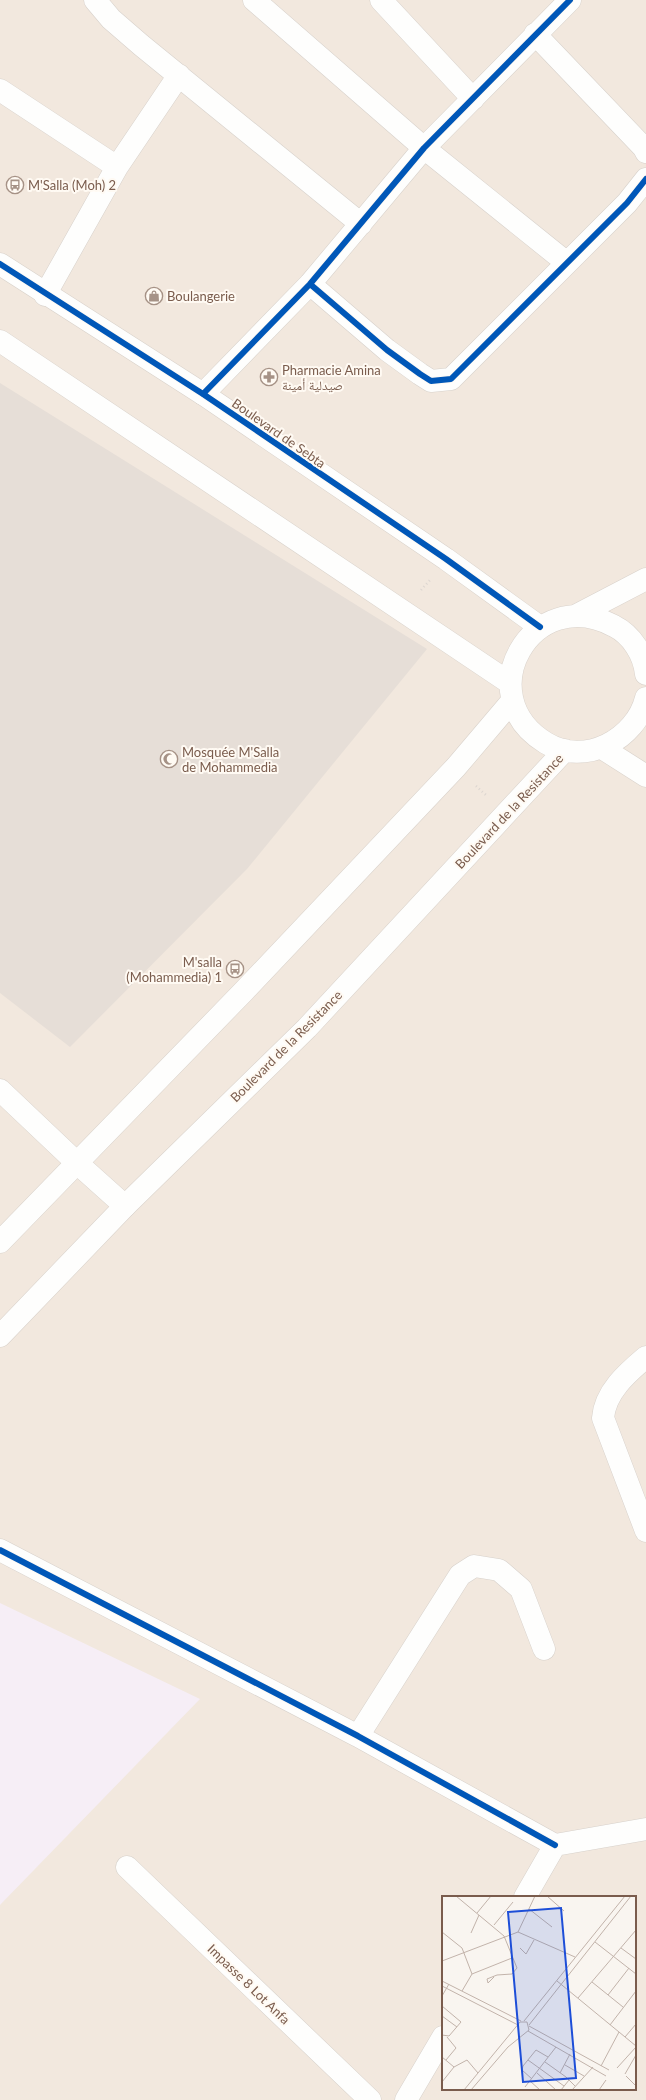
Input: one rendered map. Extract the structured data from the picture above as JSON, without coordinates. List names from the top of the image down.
{
  "streets": {
    "street": ["Boulevard de Sebta", "Boulevard de la Resistance", "Impasse 8 Lot Anfa"]
  },
  "places": {
    "bus stop": ["M'Salla (Moh) 2", "M'salla (Mohammedia) 1"],
    "shop": ["Boulangerie"],
    "pharmacy": ["Pharmacie Amina صيدلية أمينة"],
    "mosque": ["Mosquée M'Salla de Mohammedia"]
  }
}
